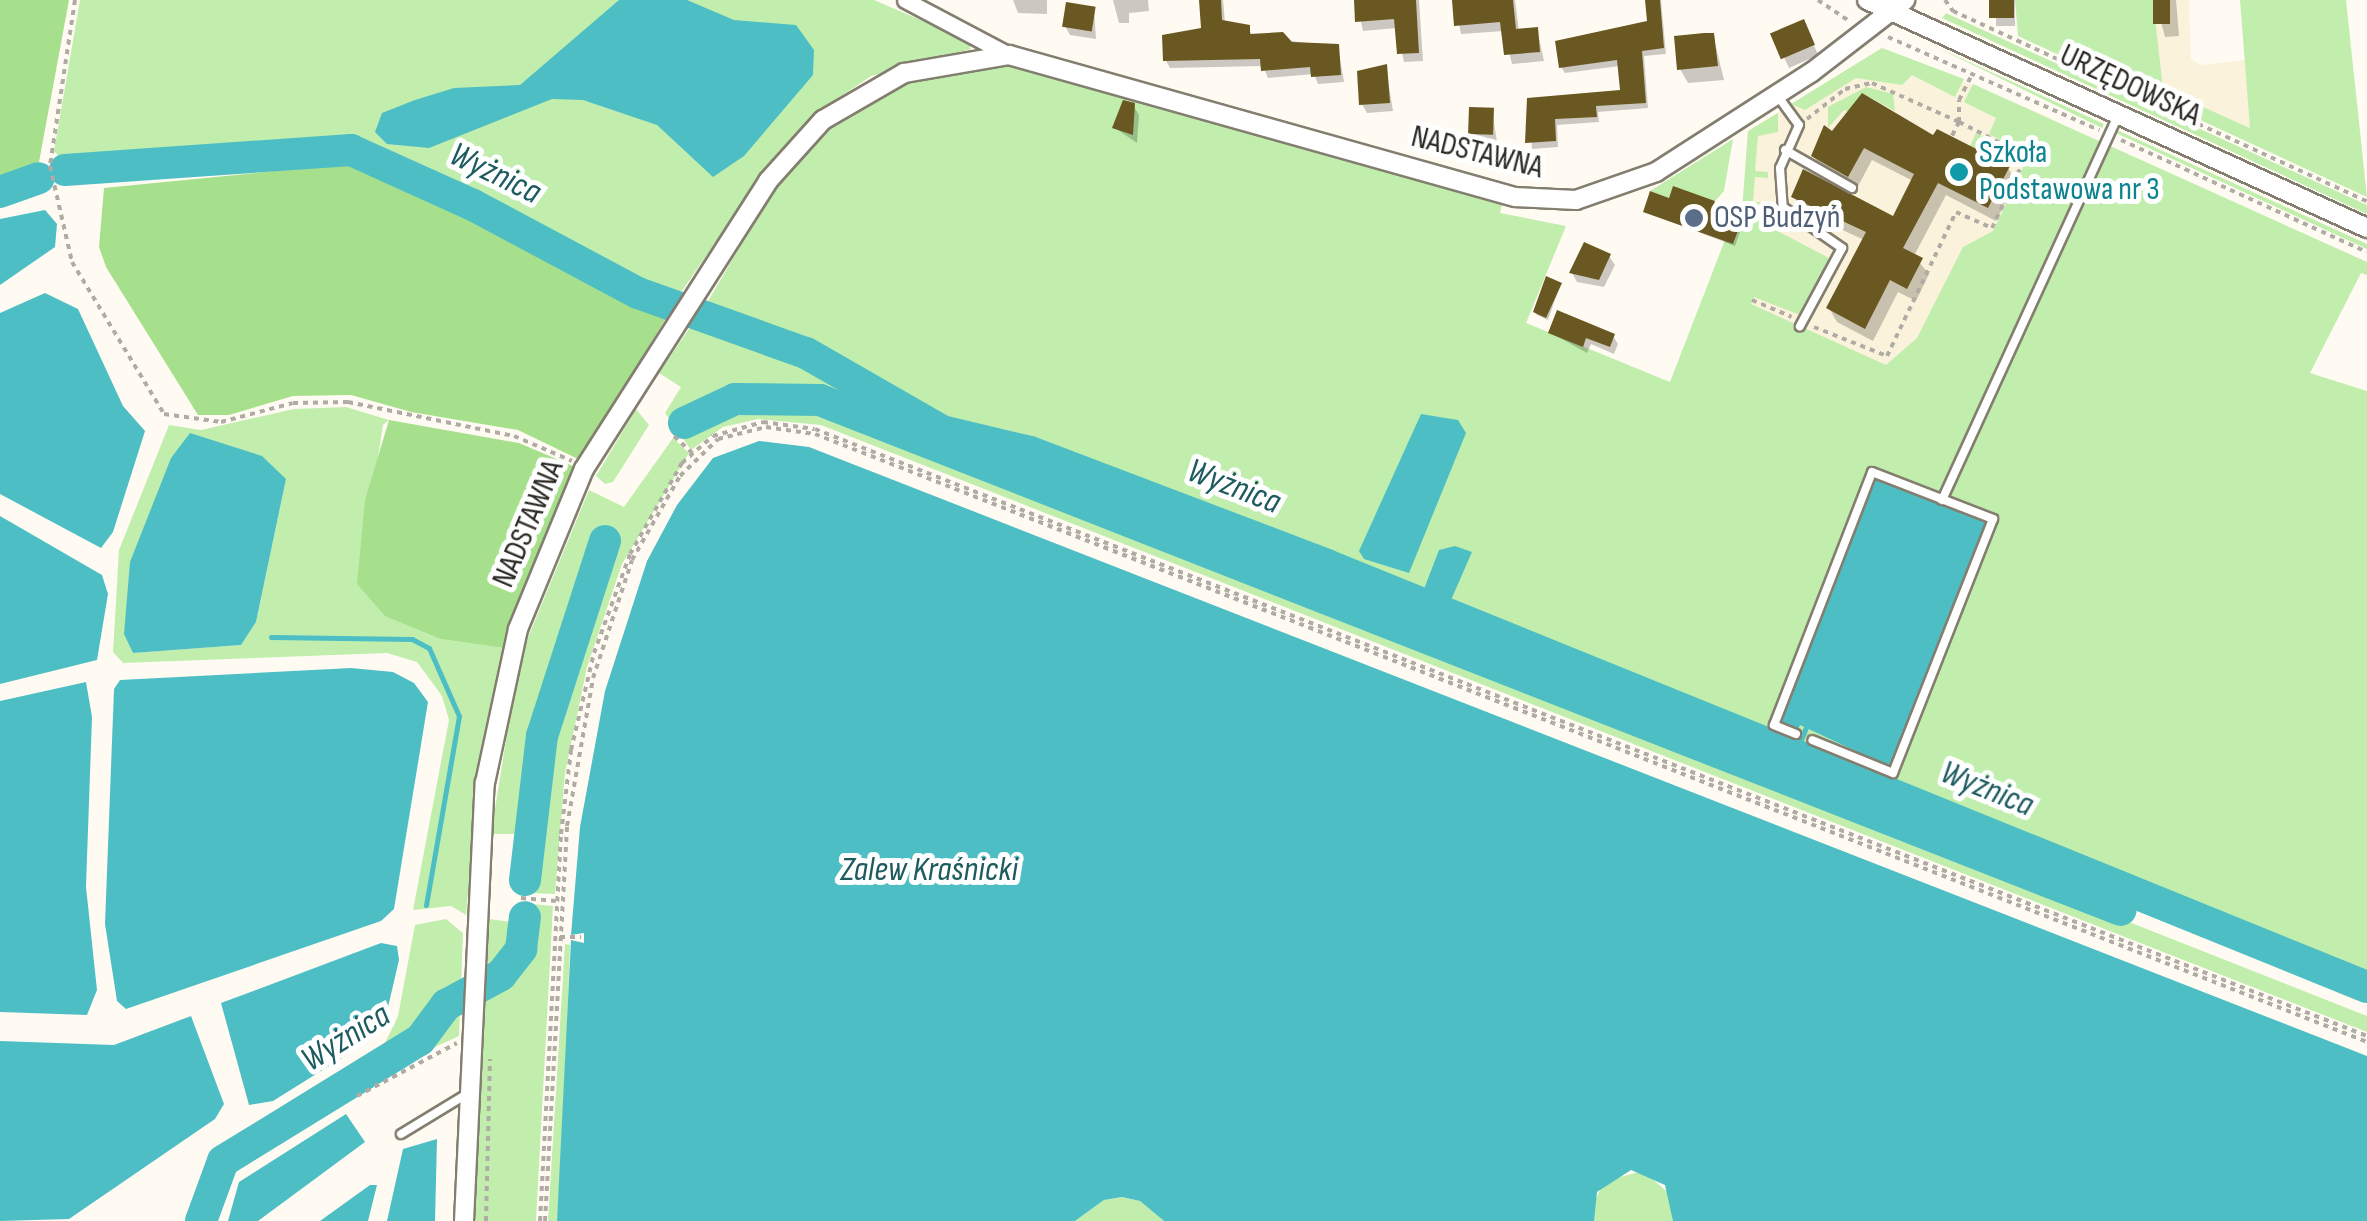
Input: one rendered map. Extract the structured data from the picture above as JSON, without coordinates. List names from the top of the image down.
{
  "streets": {
    "street": ["URZĘDOWSKA", "NADSTAWNA"]
  },
  "crossings": [
    ["URZĘDOWSKA", "NADSTAWNA"]
  ],
  "water": ["Wyżnica", "Zalew Kraśnicki"],
  "places": ["Szkoła Podstawowa nr 3", "OSP Budzyń"]
}
